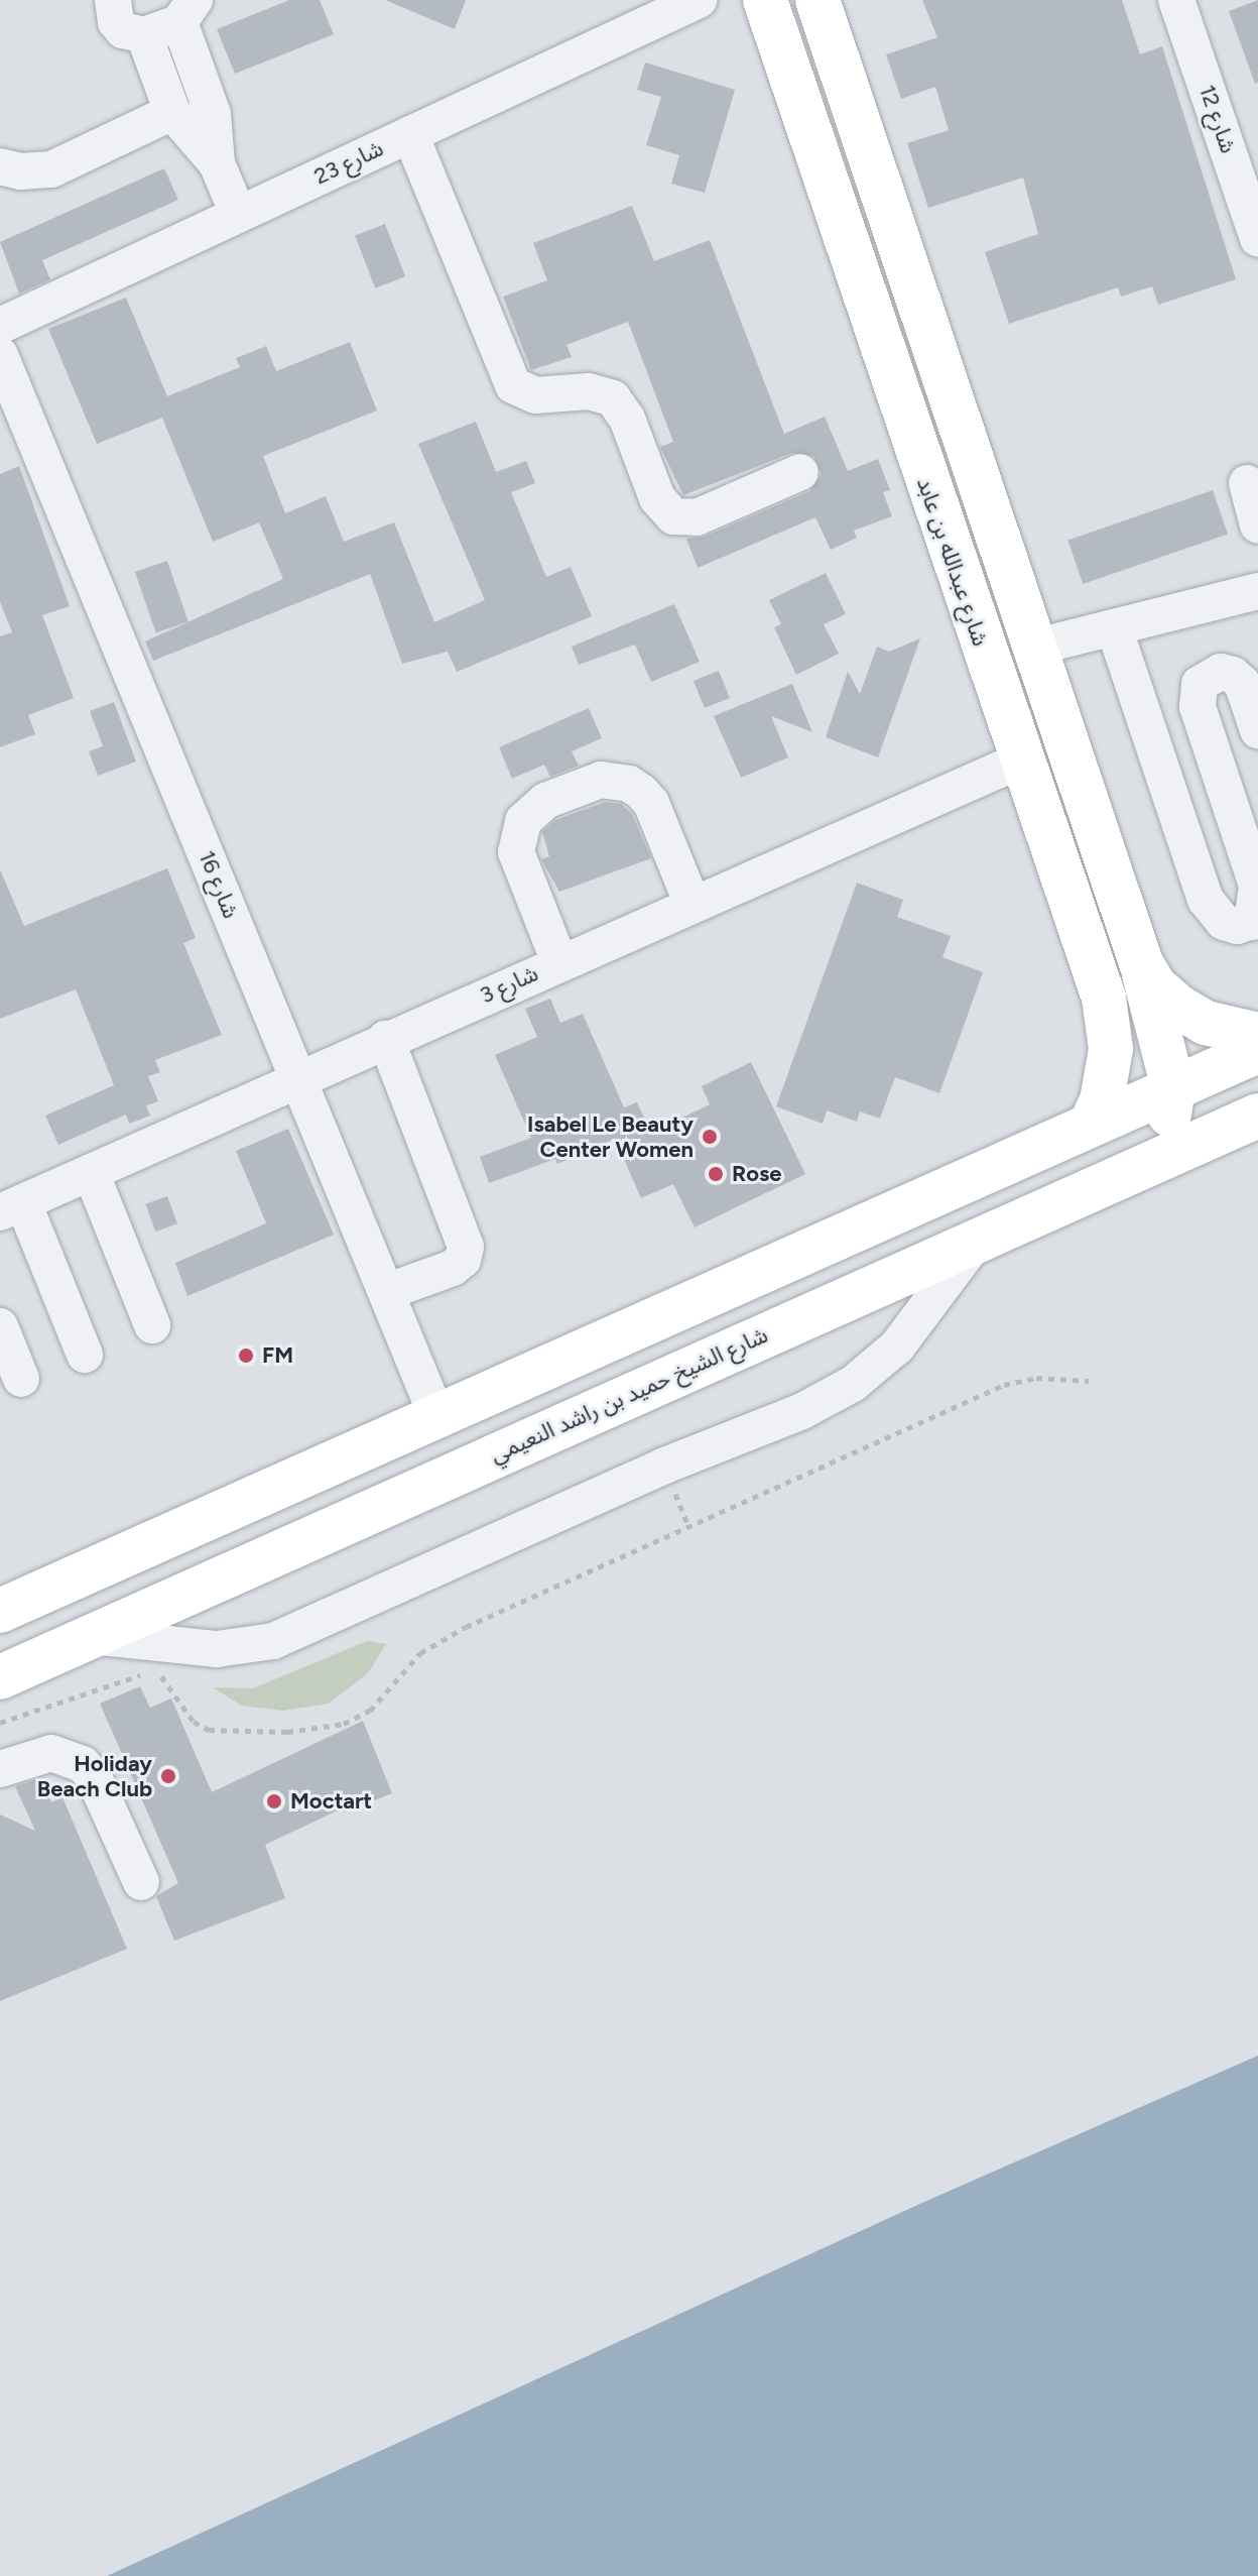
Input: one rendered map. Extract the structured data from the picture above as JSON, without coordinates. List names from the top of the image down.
{
  "streets": {
    "main road": ["شارع عبدالله بن عابد", "شارع الشيخ حميد بن راشد النعيمي"],
    "street": [
      "شارع 12",
      "شارع 23",
      "شارع 16",
      "شارع 3"
    ]
  },
  "crossings": [
    ["شارع عبدالله بن عابد", "شارع 3"],
    ["شارع 16", "شارع 3"]
  ],
  "places": [
    "Isabel Le Beauty Center Women",
    "Rose",
    "FM",
    "Holiday Beach Club",
    "Moctart"
  ]
}
